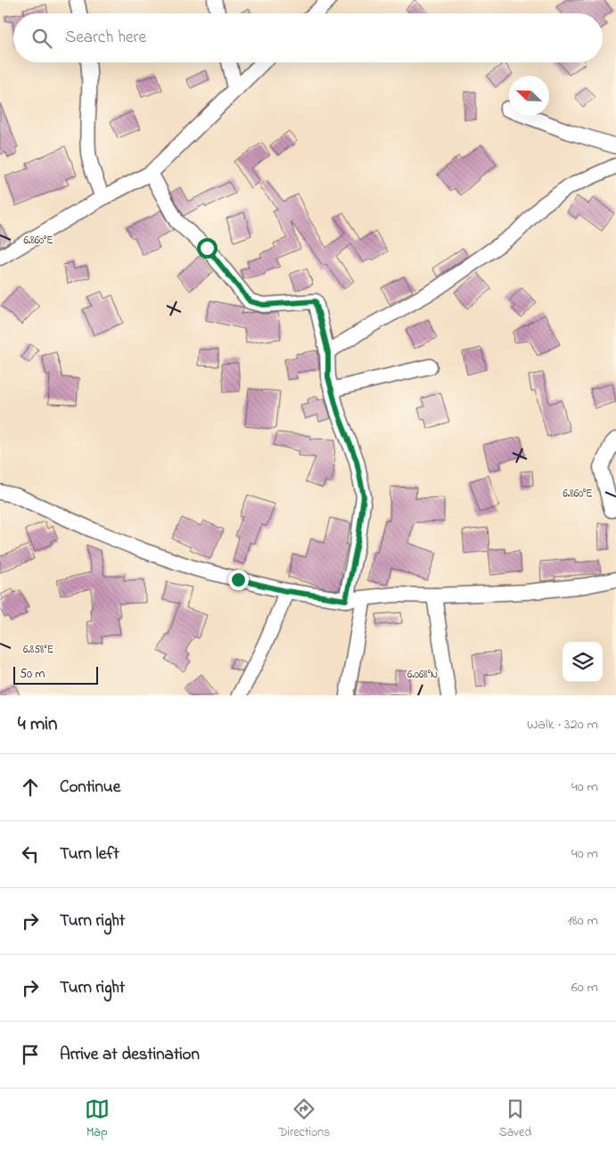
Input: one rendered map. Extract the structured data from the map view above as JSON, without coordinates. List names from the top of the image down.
{
  "scale_bar": "50 m",
  "north": "top left",
  "page": {
    "search": "Search here",
    "scale": "50 m",
    "heading": ["4 min", "Walk · 320 m"],
    "list": [
      ["Continue", "40 m"],
      ["Turn left", "40 m"],
      ["Turn right", "180 m"],
      ["Turn right", "60 m"],
      "Arrive at destination"
    ],
    "nav": ["Map", "Directions", "Saved"]
  },
  "coordinates": ["6.860°E", "6.858°E", "6.068°N"]
}
